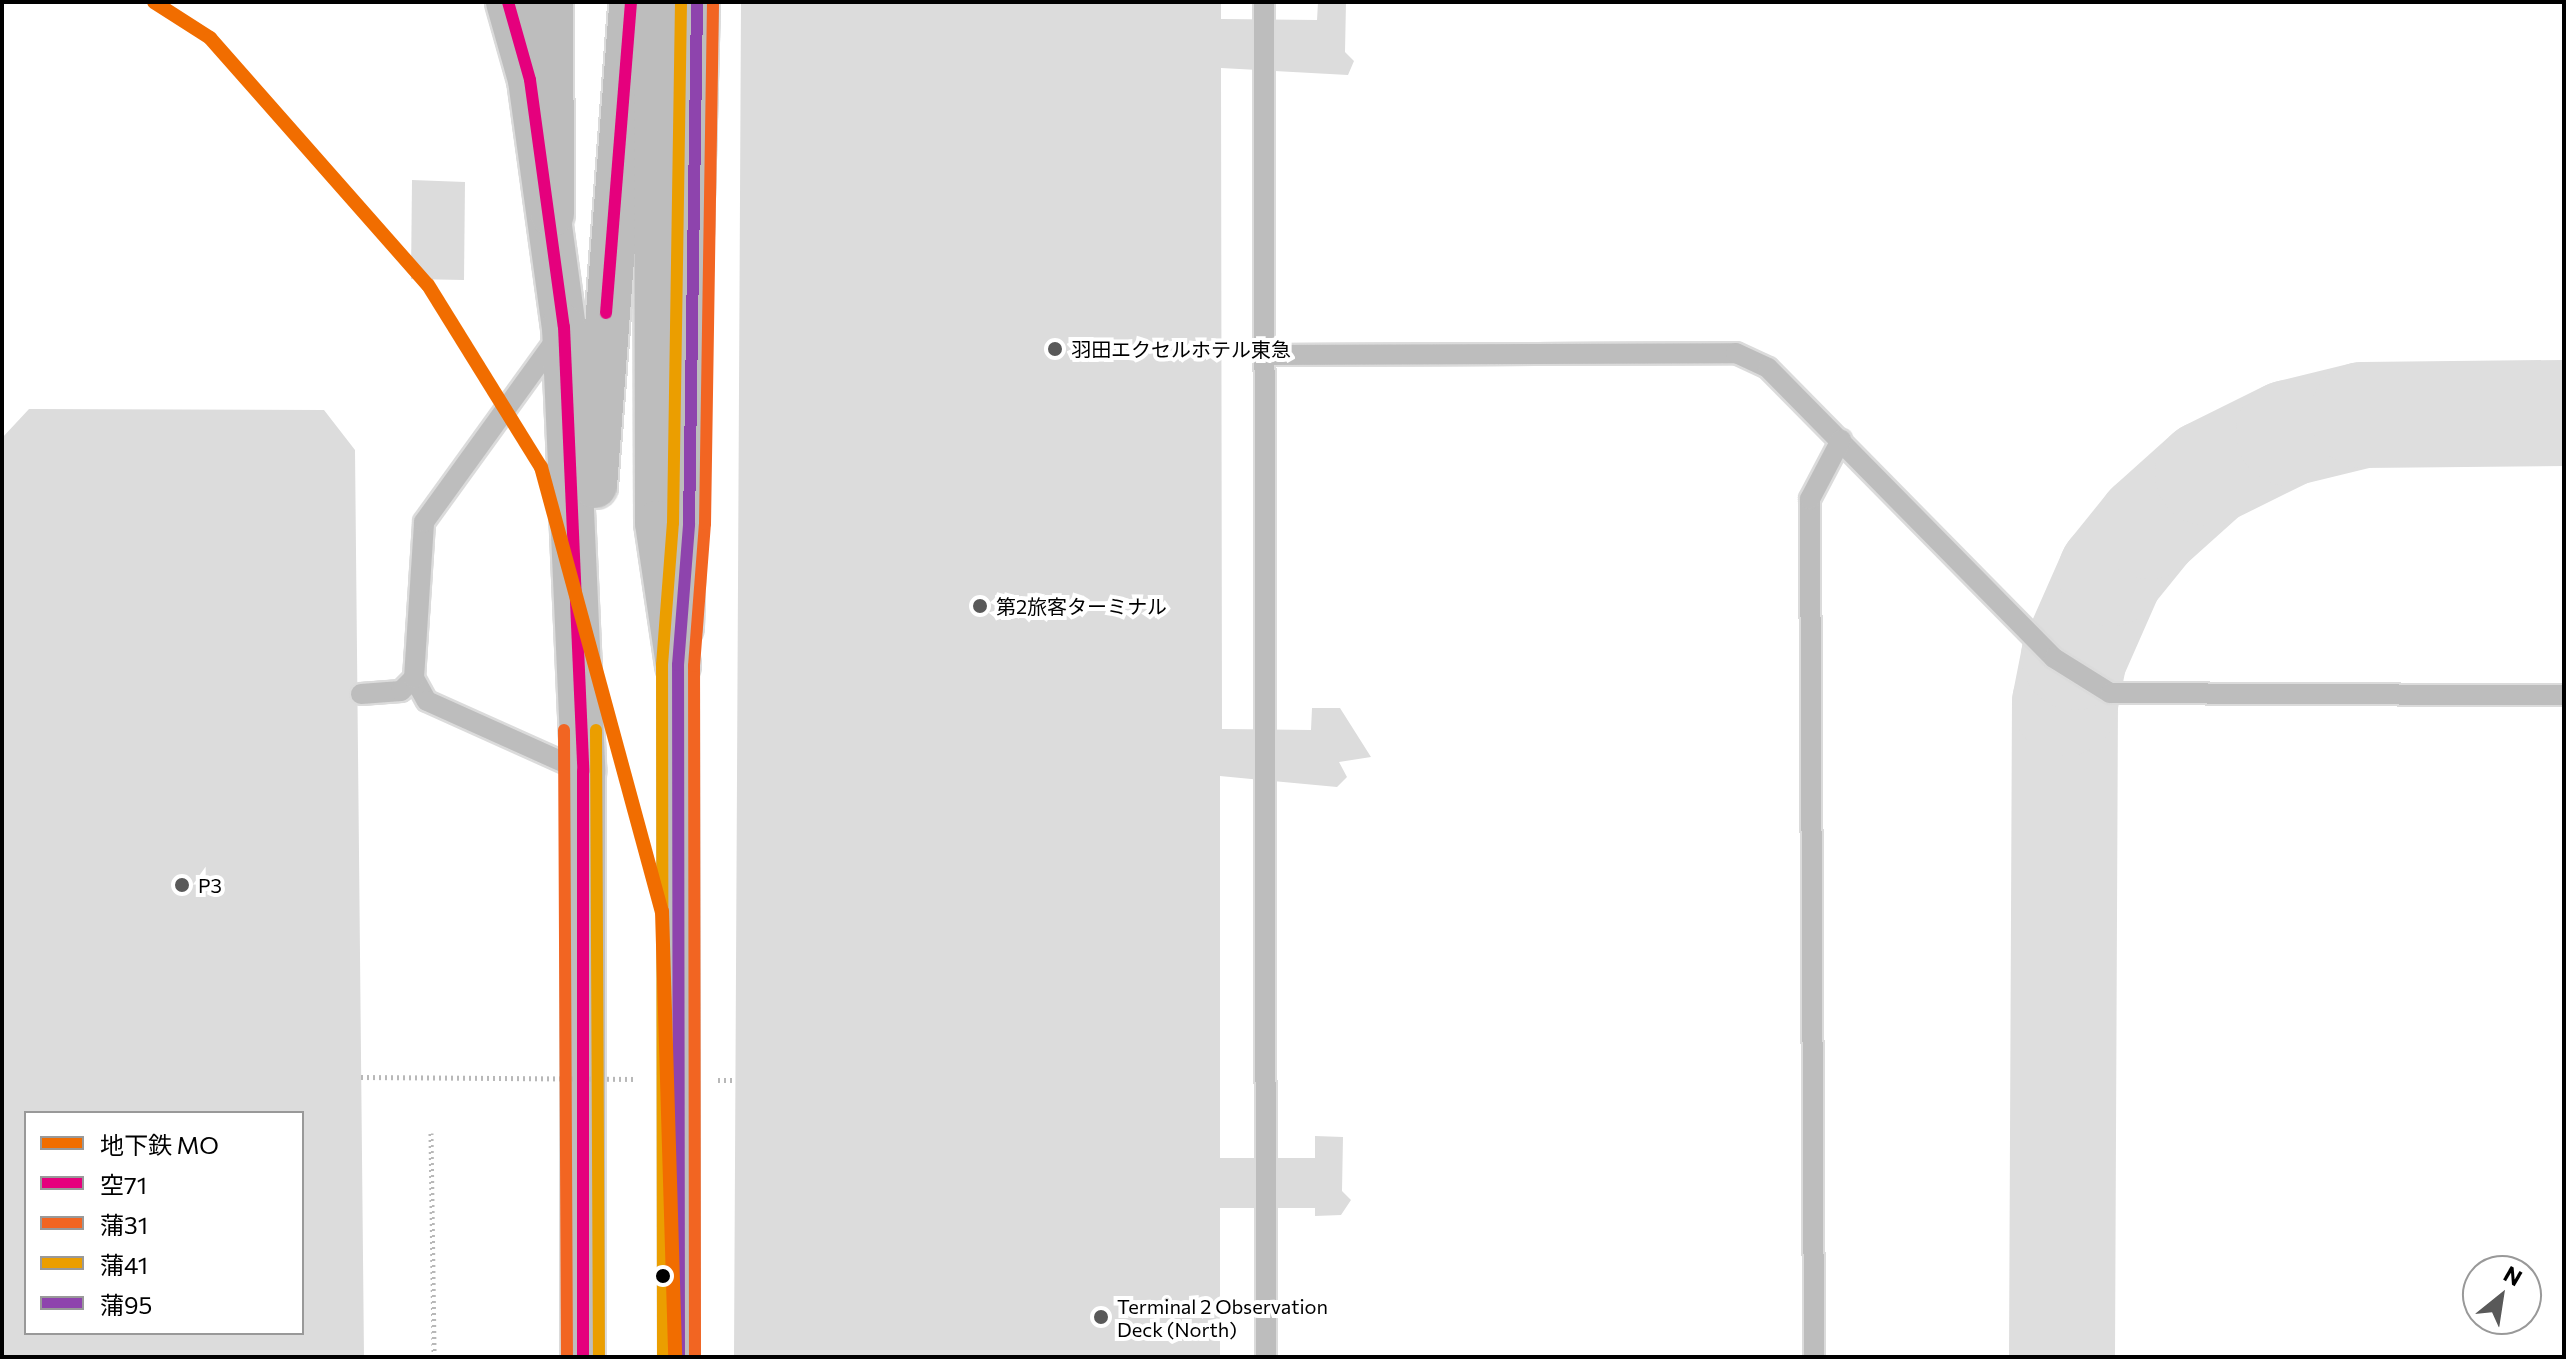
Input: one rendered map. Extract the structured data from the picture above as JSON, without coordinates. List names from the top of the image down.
{
  "places": [
    "羽田エクセルホテル東急",
    "第2旅客ターミナル",
    "P3",
    "Terminal 2 Observation Deck (North)"
  ],
  "lines": [
    "metro line MO",
    "transit line 空71",
    "transit line 蒲31",
    "transit line 蒲41",
    "transit line 蒲95"
  ],
  "legend": [
    "地下鉄 MO",
    "空71",
    "蒲31",
    "蒲41",
    "蒲95"
  ],
  "north": "top right"
}
